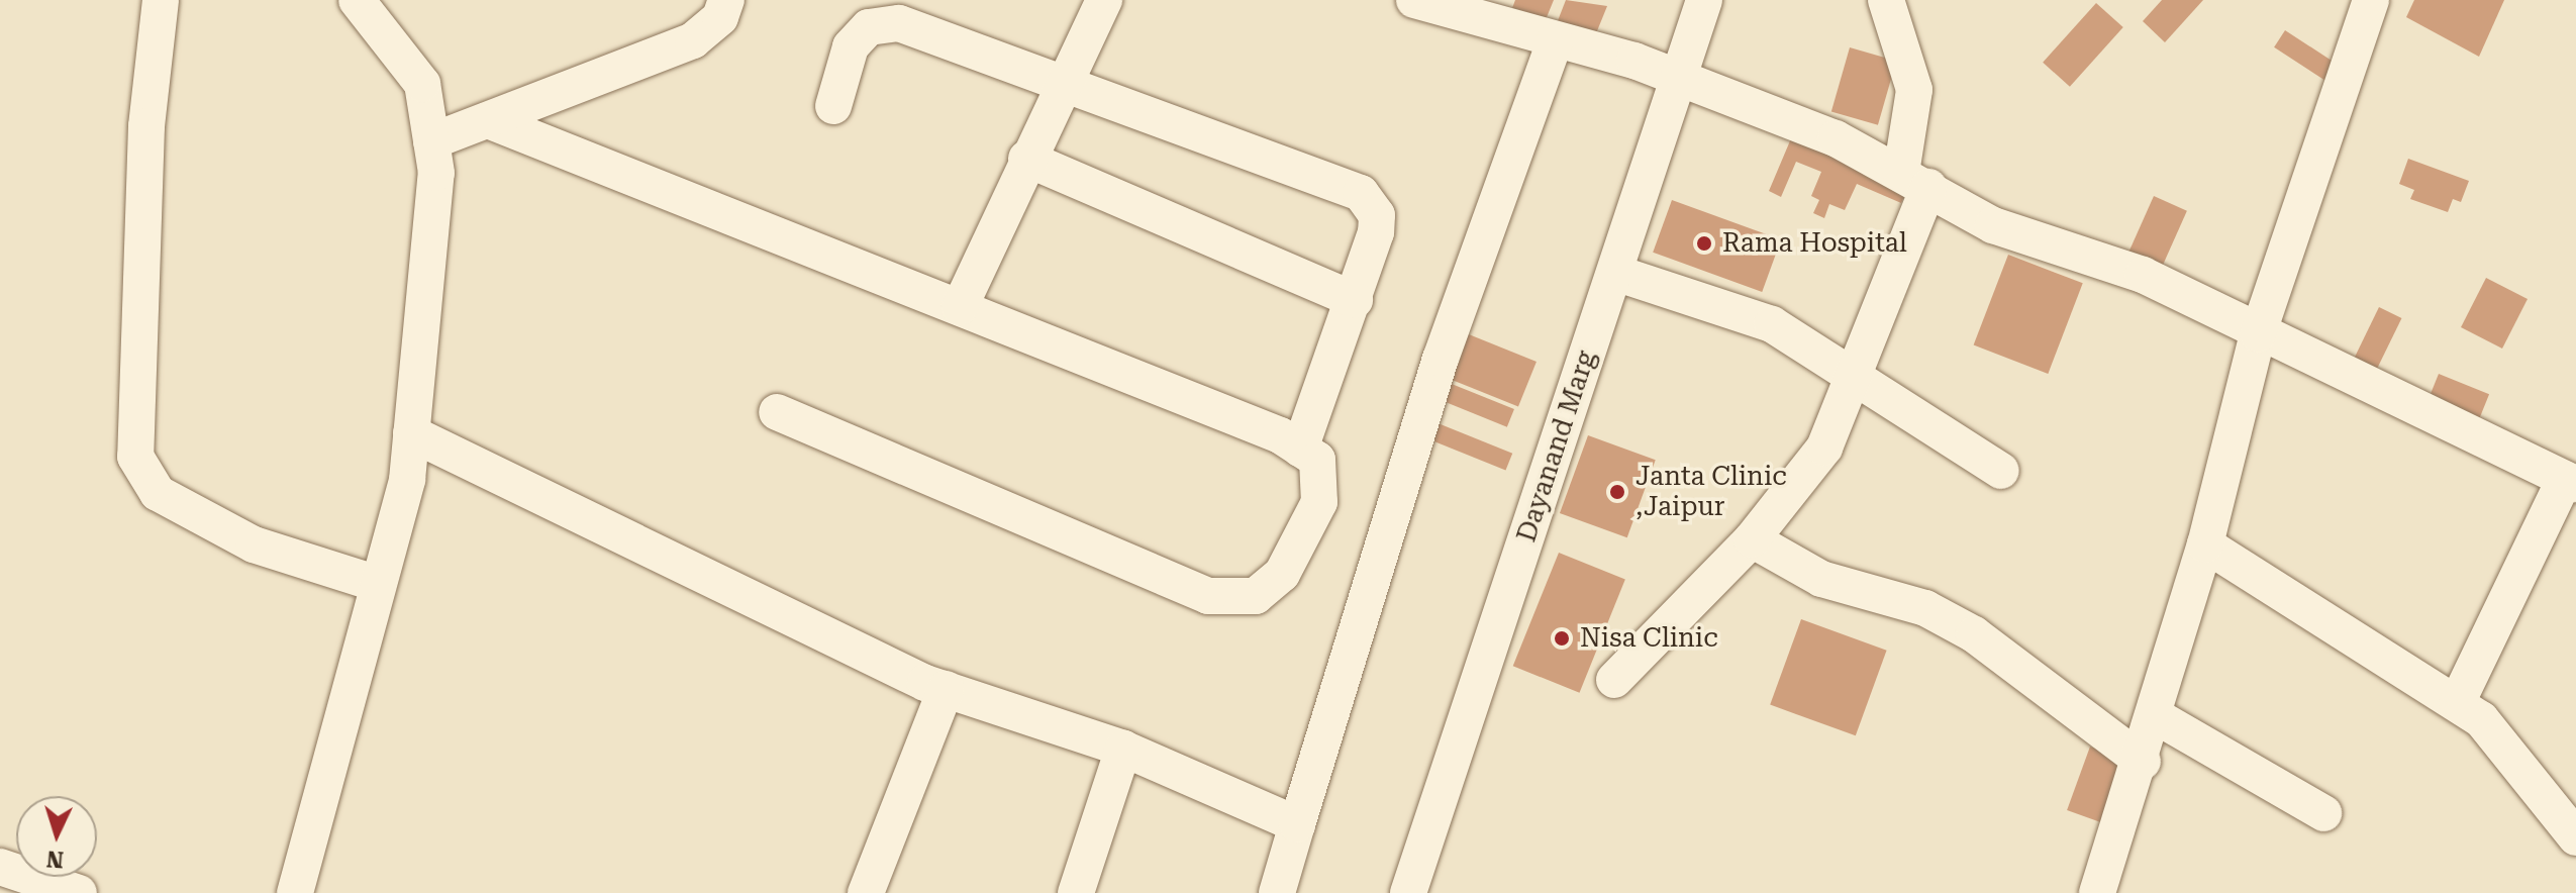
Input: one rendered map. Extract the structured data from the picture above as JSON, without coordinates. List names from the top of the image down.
{
  "streets": {
    "street": ["Dayanand Marg"]
  },
  "places": ["Rama Hospital", "Janta Clinic ,Jaipur", "Nisa Clinic"],
  "north": "bottom"
}
